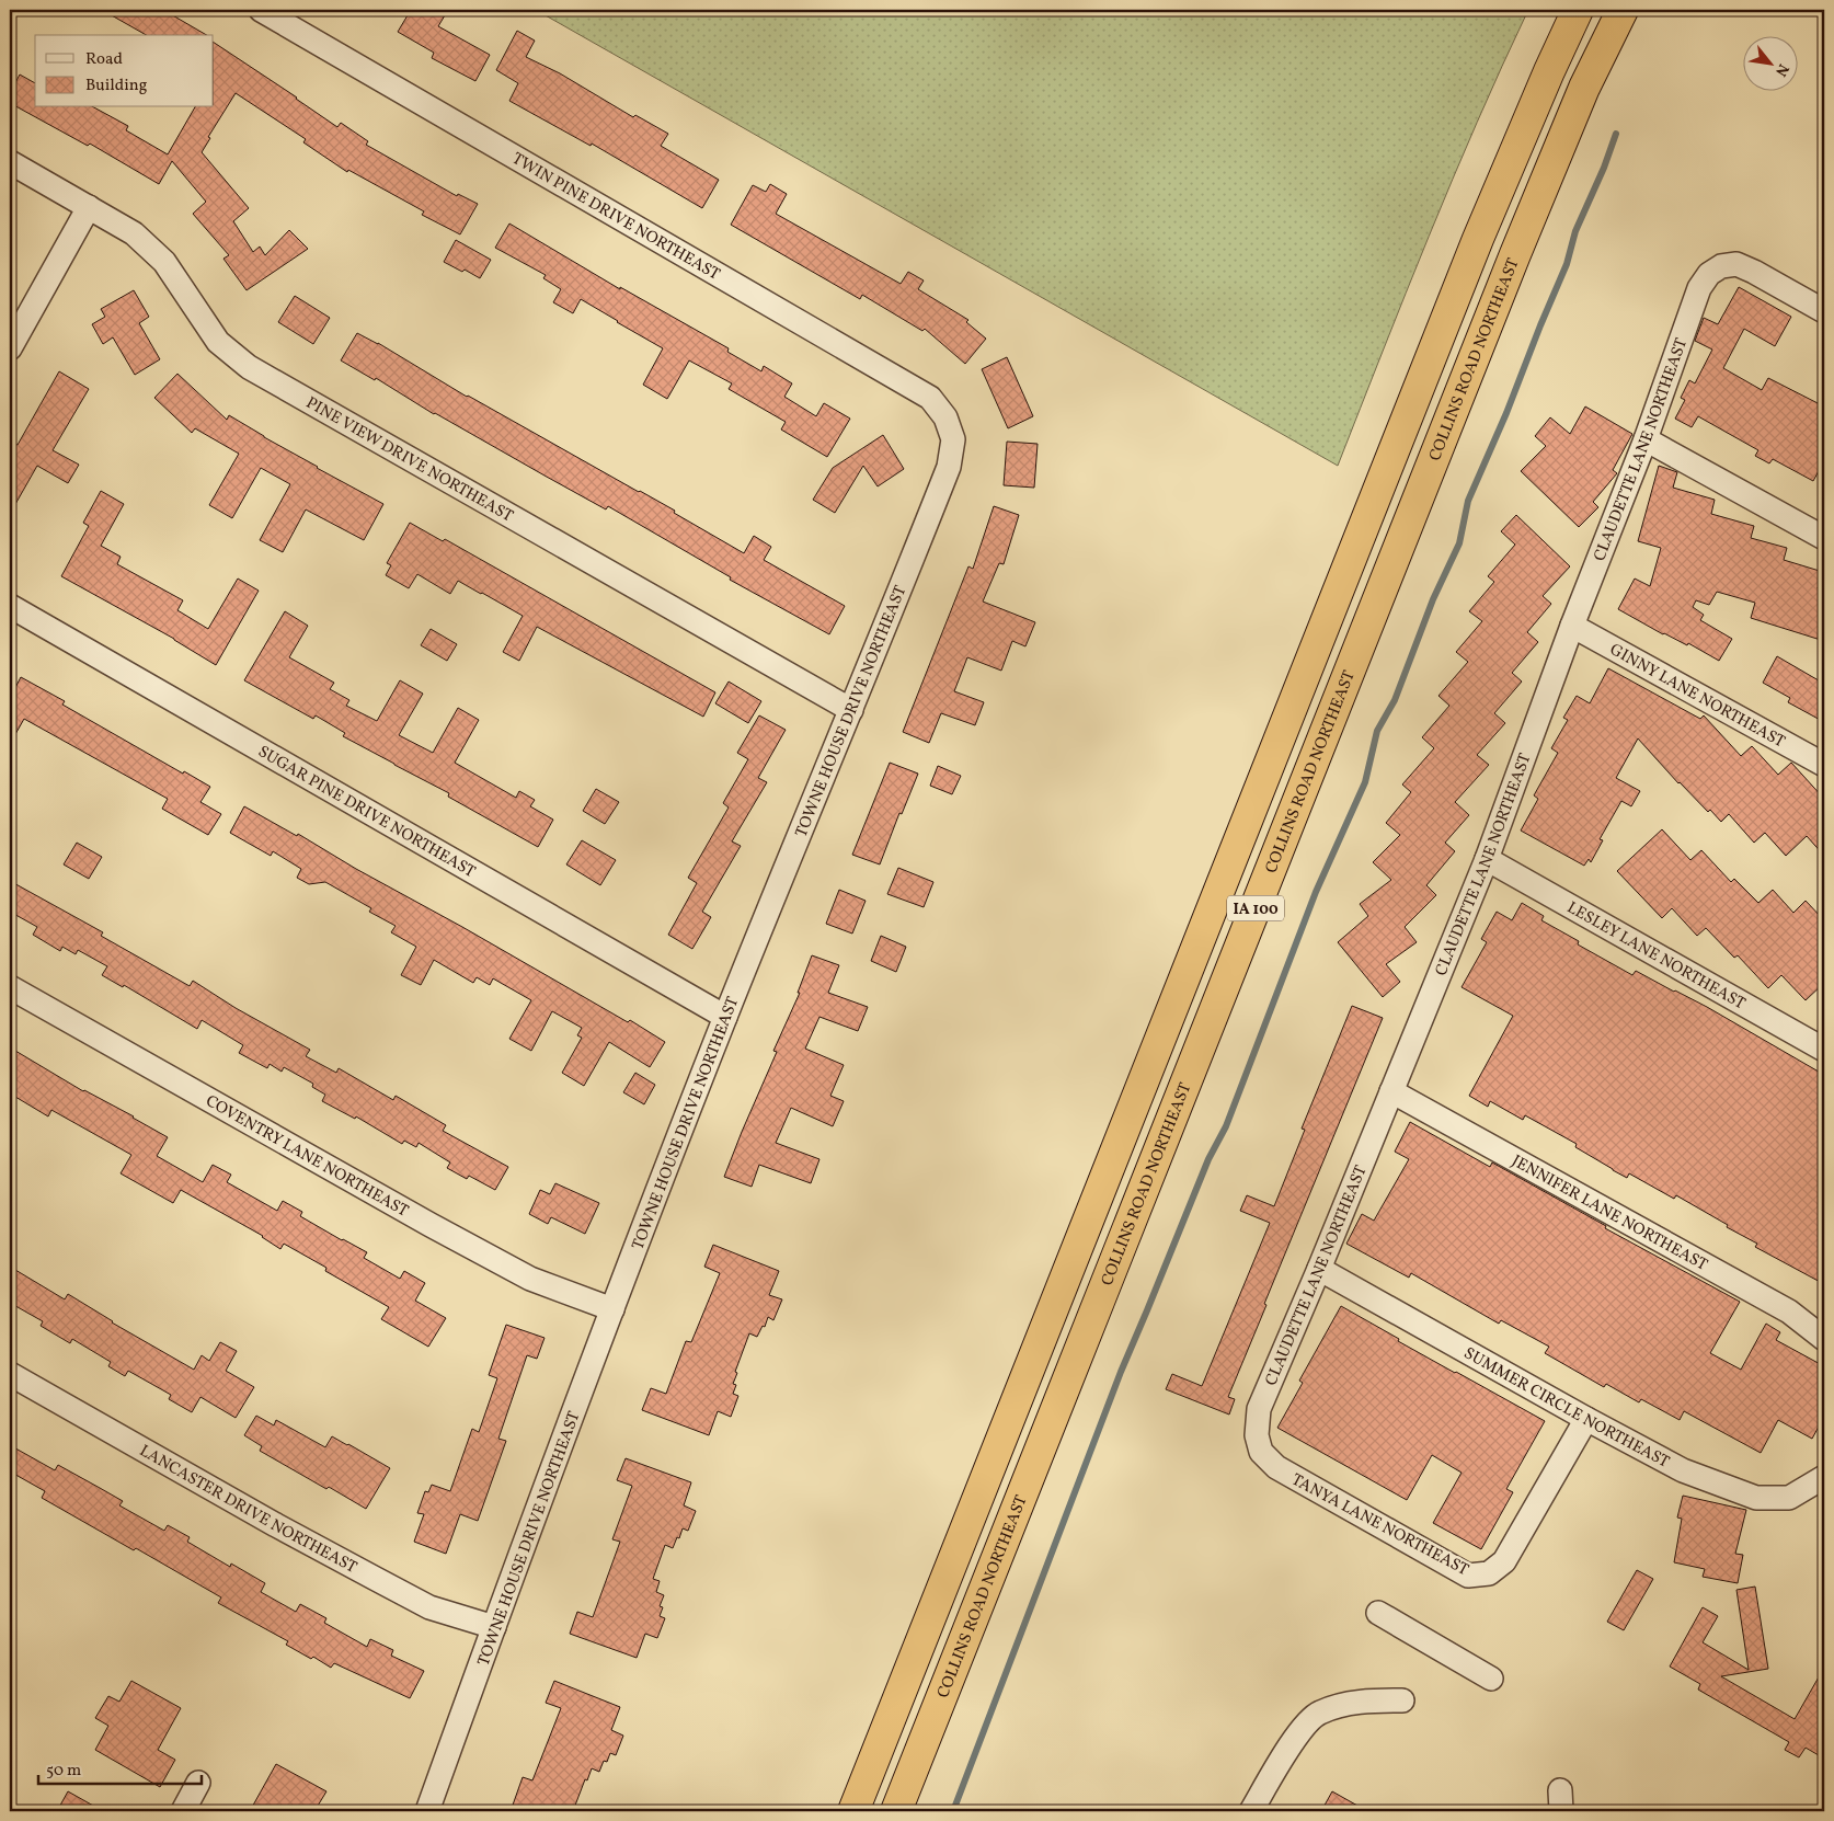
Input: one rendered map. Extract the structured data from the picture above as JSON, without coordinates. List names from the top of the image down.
{
  "streets": {
    "highway": ["COLLINS ROAD NORTHEAST", "IA 100"],
    "street": [
      "TWIN PINE DRIVE NORTHEAST",
      "CLAUDETTE LANE NORTHEAST",
      "PINE VIEW DRIVE NORTHEAST",
      "GINNY LANE NORTHEAST",
      "TOWNE HOUSE DRIVE NORTHEAST",
      "SUGAR PINE DRIVE NORTHEAST",
      "LESLEY LANE NORTHEAST",
      "COVENTRY LANE NORTHEAST",
      "JENNIFER LANE NORTHEAST",
      "SUMMER CIRCLE NORTHEAST",
      "LANCASTER DRIVE NORTHEAST",
      "TANYA LANE NORTHEAST"
    ]
  },
  "crossings": [
    ["TWIN PINE DRIVE NORTHEAST", "TOWNE HOUSE DRIVE NORTHEAST"],
    ["CLAUDETTE LANE NORTHEAST", "GINNY LANE NORTHEAST"],
    ["CLAUDETTE LANE NORTHEAST", "LESLEY LANE NORTHEAST"],
    ["CLAUDETTE LANE NORTHEAST", "JENNIFER LANE NORTHEAST"],
    ["CLAUDETTE LANE NORTHEAST", "SUMMER CIRCLE NORTHEAST"],
    ["CLAUDETTE LANE NORTHEAST", "TANYA LANE NORTHEAST"],
    ["PINE VIEW DRIVE NORTHEAST", "TOWNE HOUSE DRIVE NORTHEAST"],
    ["TOWNE HOUSE DRIVE NORTHEAST", "SUGAR PINE DRIVE NORTHEAST"],
    ["TOWNE HOUSE DRIVE NORTHEAST", "COVENTRY LANE NORTHEAST"],
    ["TOWNE HOUSE DRIVE NORTHEAST", "LANCASTER DRIVE NORTHEAST"],
    ["SUMMER CIRCLE NORTHEAST", "TANYA LANE NORTHEAST"]
  ],
  "legend": ["Road", "Building"],
  "scale_bar": "50 m",
  "north": "bottom right"
}
